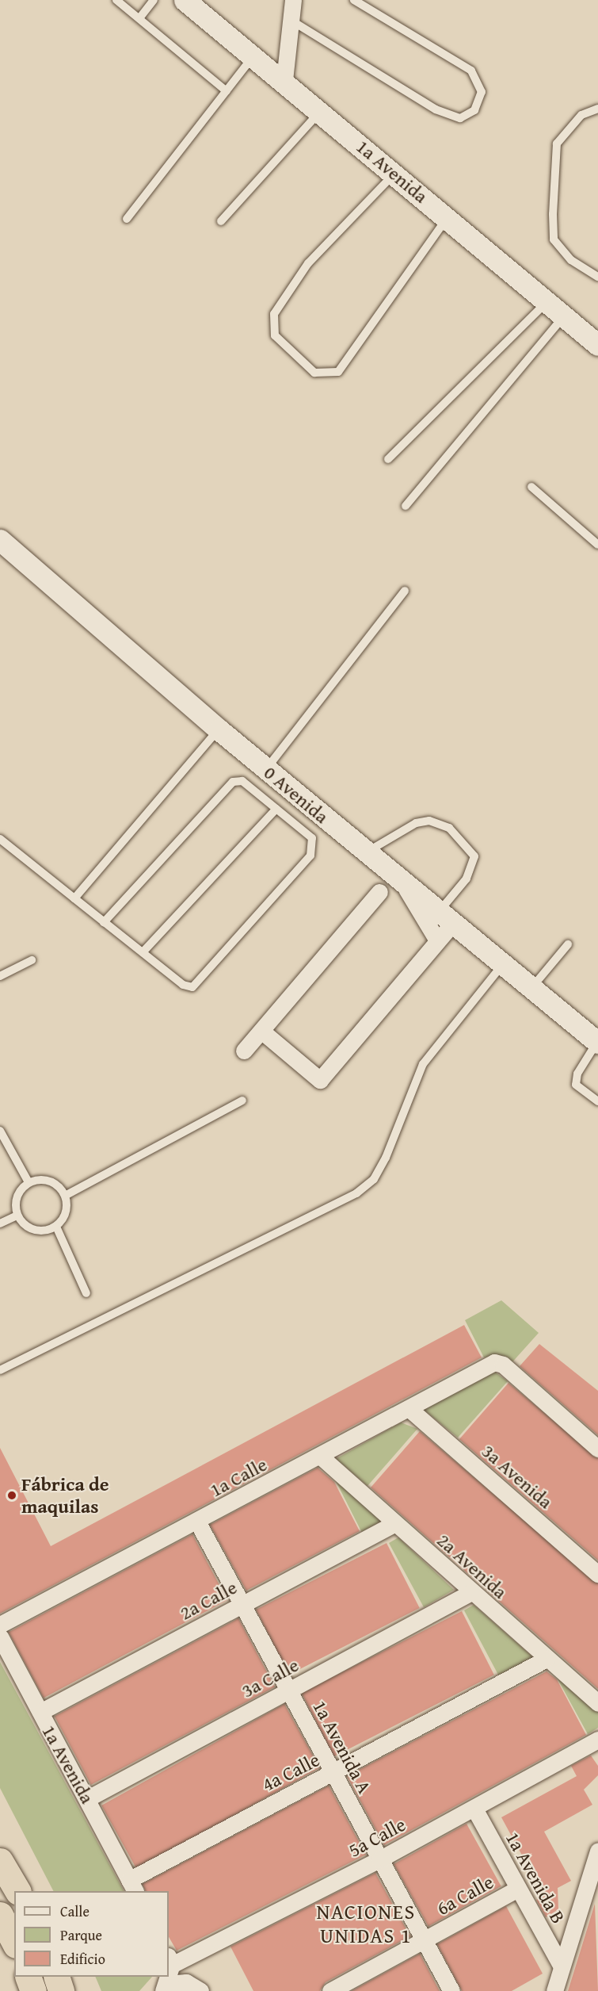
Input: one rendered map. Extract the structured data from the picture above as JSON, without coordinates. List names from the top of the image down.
{
  "streets": {
    "street": [
      "1a Avenida",
      "0 Avenida",
      "3a Avenida",
      "1a Calle",
      "2a Avenida",
      "2a Calle",
      "3a Calle",
      "1a Avenida A",
      "4a Calle",
      "5a Calle",
      "1a Avenida B",
      "6a Calle"
    ]
  },
  "crossings": [
    ["1a Avenida", "2a Calle"],
    ["1a Avenida", "3a Calle"],
    ["1a Avenida", "4a Calle"],
    ["3a Avenida", "1a Calle"],
    ["1a Calle", "2a Avenida"],
    ["1a Calle", "1a Avenida A"],
    ["2a Avenida", "2a Calle"],
    ["2a Avenida", "3a Calle"],
    ["2a Avenida", "4a Calle"],
    ["2a Calle", "1a Avenida A"],
    ["3a Calle", "1a Avenida A"],
    ["1a Avenida A", "4a Calle"],
    ["1a Avenida A", "5a Calle"],
    ["1a Avenida A", "6a Calle"],
    ["5a Calle", "1a Avenida B"],
    ["1a Avenida B", "6a Calle"]
  ],
  "districts": ["NACIONES UNIDAS 1"],
  "places": ["Fábrica de maquilas"],
  "legend": ["Calle", "Parque", "Edificio"]
}
